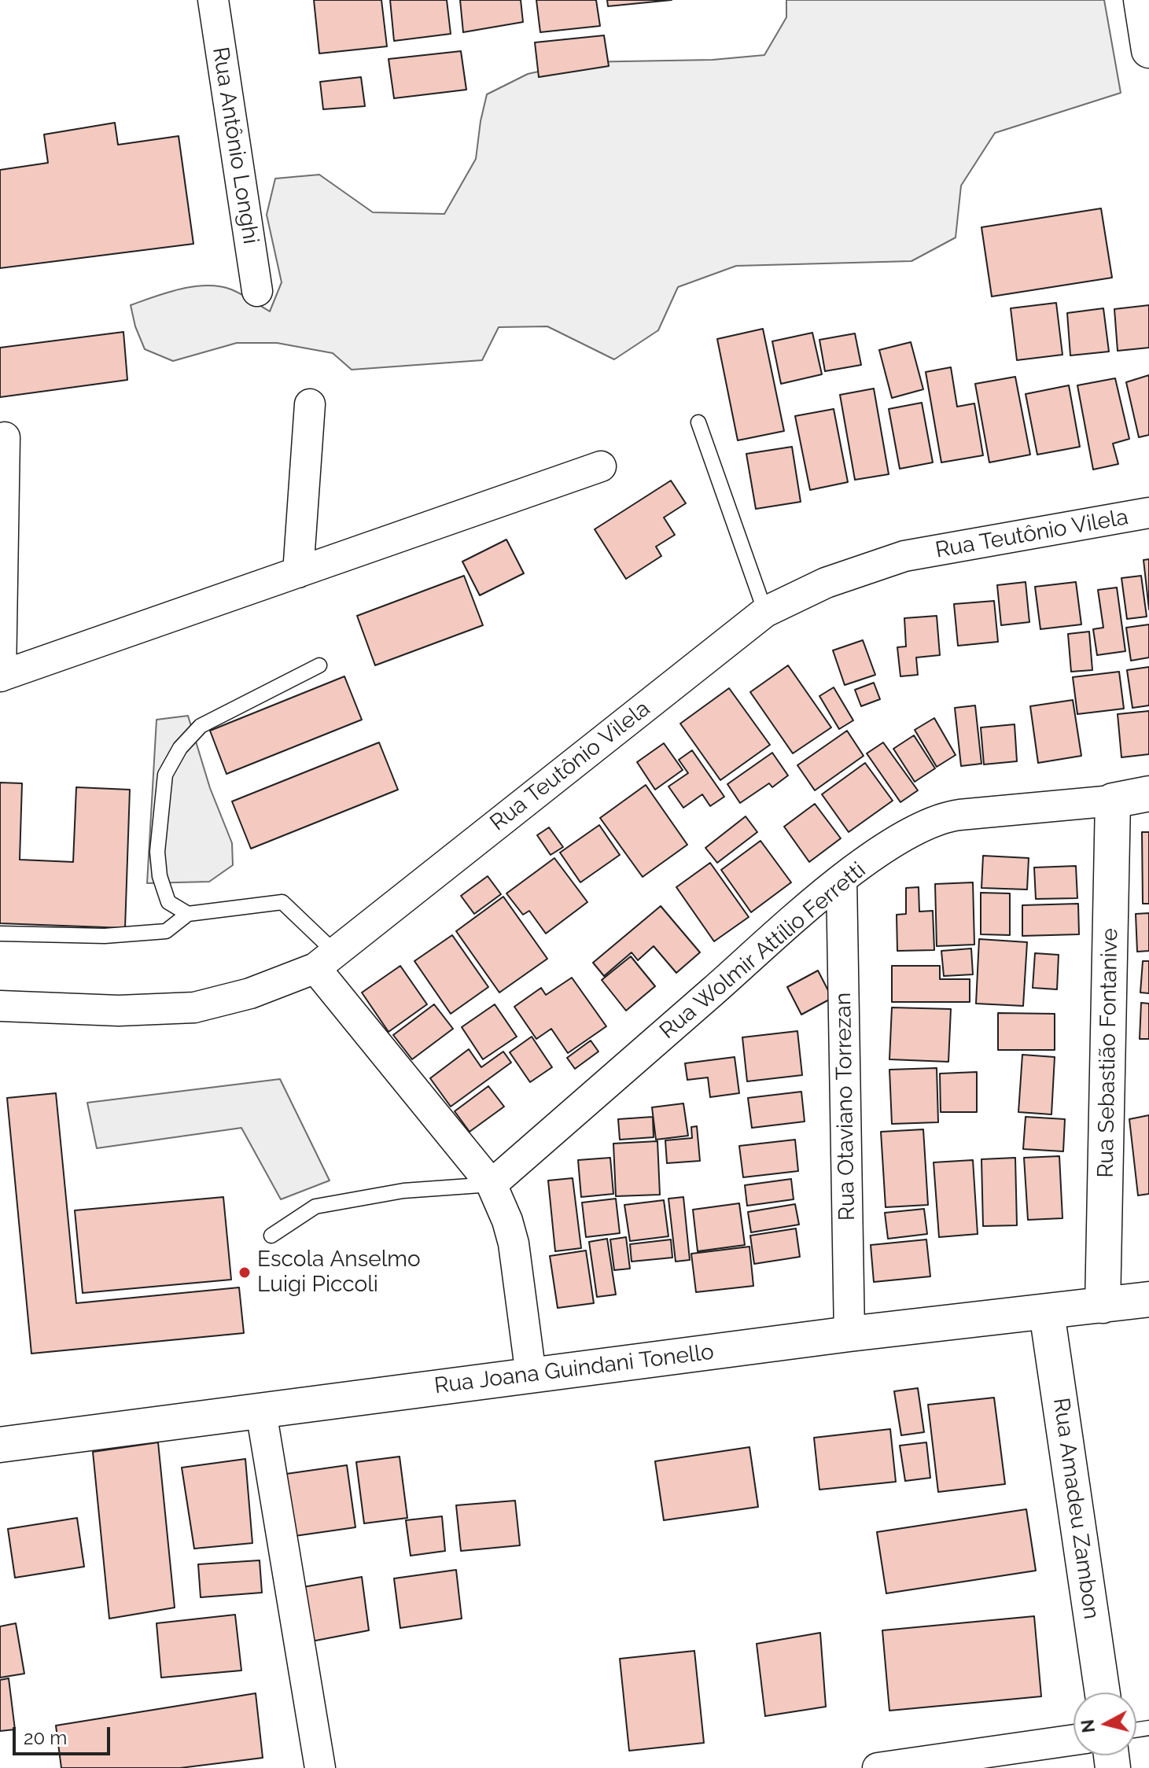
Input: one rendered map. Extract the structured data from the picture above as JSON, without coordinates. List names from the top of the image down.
{
  "streets": {
    "main road": [
      "Rua Wolmir Attílio Ferretti",
      "Rua Sebastião Fontanive",
      "Rua Joana Guindani Tonello",
      "Rua Amadeu Zambon"
    ],
    "street": ["Rua Antônio Longhi", "Rua Teutônio Vilela", "Rua Otaviano Torrezan"]
  },
  "crossings": [
    ["Rua Wolmir Attílio Ferretti", "Rua Sebastião Fontanive"],
    ["Rua Wolmir Attílio Ferretti", "Rua Otaviano Torrezan"],
    ["Rua Sebastião Fontanive", "Rua Joana Guindani Tonello"],
    ["Rua Otaviano Torrezan", "Rua Joana Guindani Tonello"],
    ["Rua Joana Guindani Tonello", "Rua Amadeu Zambon"]
  ],
  "places": ["Escola Anselmo Luigi Piccoli"],
  "scale_bar": "20 m",
  "north": "left"
}
